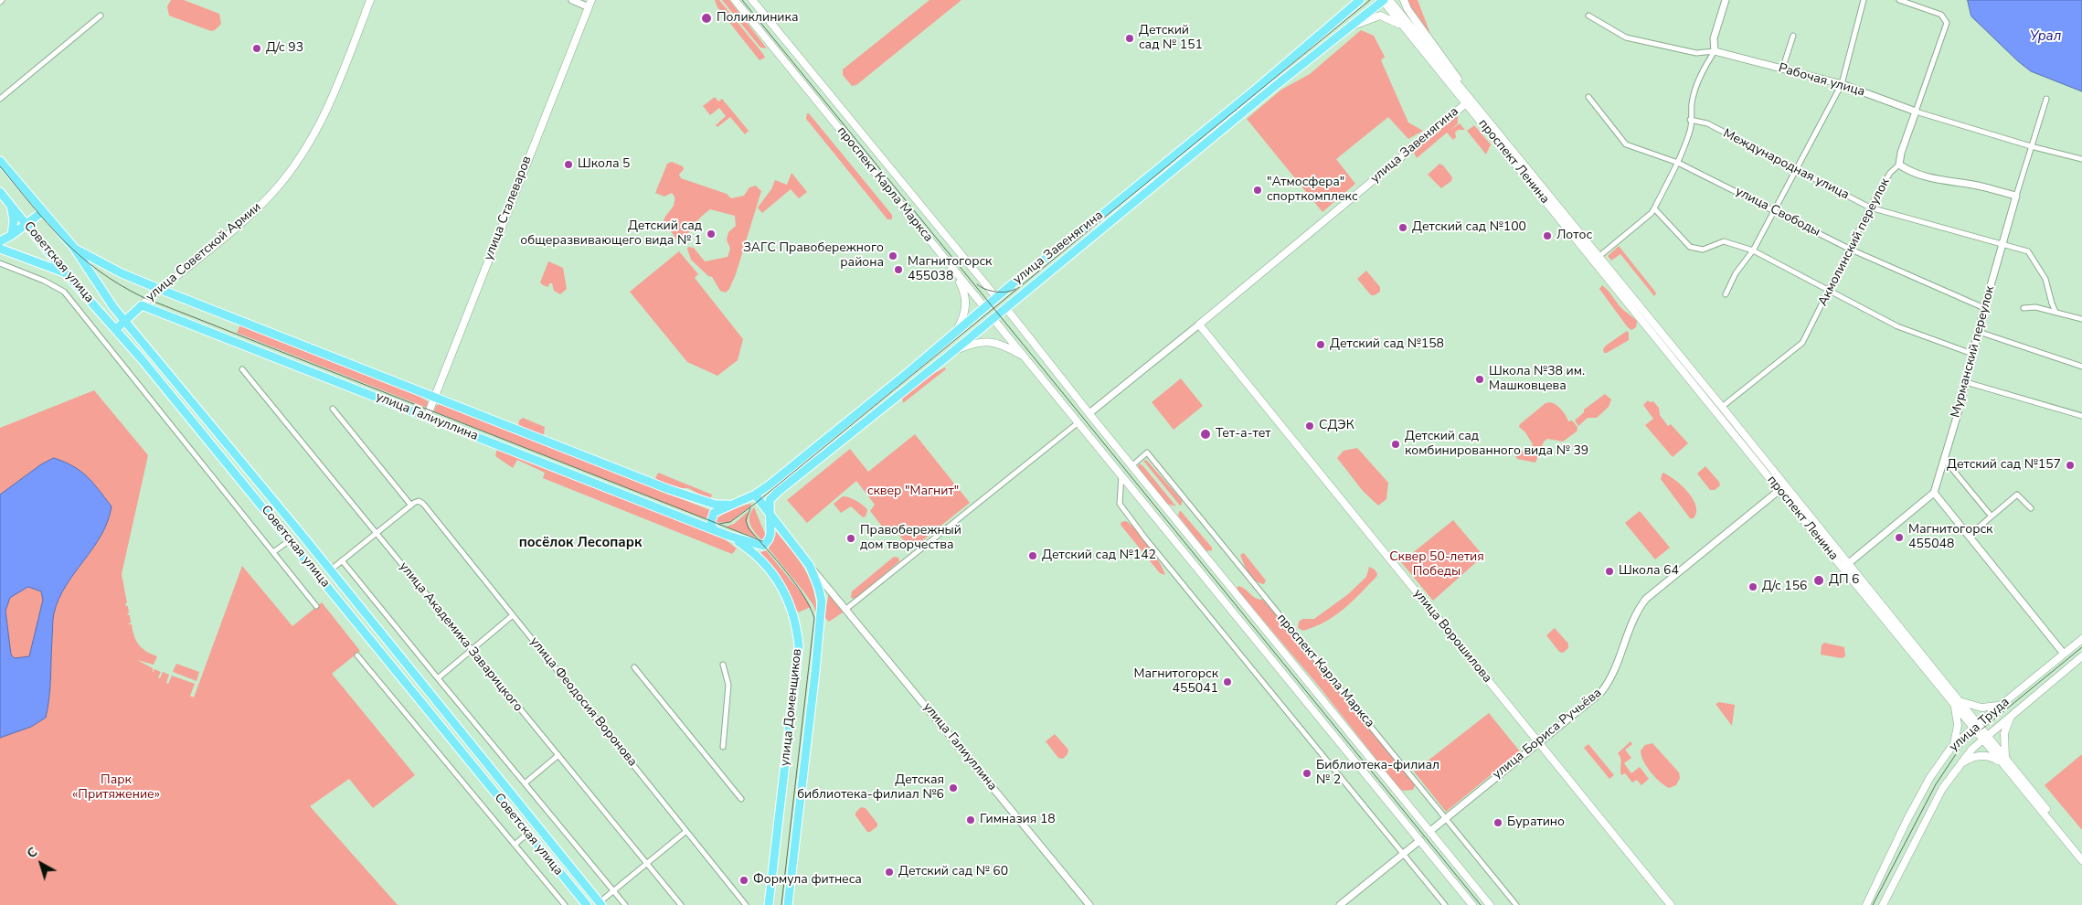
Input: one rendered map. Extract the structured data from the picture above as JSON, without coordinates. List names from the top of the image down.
{
  "streets": {
    "main road": [
      "улица Завенягина",
      "проспект Ленина",
      "проспект Карла Маркса",
      "улица Сталеваров",
      "улица Советской Армии",
      "Советская улица",
      "улица Галиуллина",
      "улица Ворошилова",
      "улица Доменщиков",
      "улица Труда",
      "улица Бориса Ручьёва"
    ],
    "street": [
      "Рабочая улица",
      "Международная улица",
      "улица Свободы",
      "Акмолинский переулок",
      "Мурманский переулок",
      "улица Академика Заварицкого",
      "улица Феодосия Воронова"
    ]
  },
  "crossings": [
    ["Рабочая улица", "Акмолинский переулок"],
    ["Рабочая улица", "Мурманский переулок"],
    ["улица Завенягина", "проспект Ленина"],
    ["улица Завенягина", "проспект Карла Маркса"],
    ["улица Завенягина", "улица Галиуллина"],
    ["улица Завенягина", "улица Ворошилова"],
    ["проспект Ленина", "Акмолинский переулок"],
    ["проспект Ленина", "улица Труда"],
    ["проспект Ленина", "улица Бориса Ручьёва"],
    ["Международная улица", "Акмолинский переулок"],
    ["Международная улица", "Мурманский переулок"],
    ["проспект Карла Маркса", "улица Бориса Ручьёва"],
    ["улица Сталеваров", "улица Галиуллина"],
    ["улица Свободы", "Акмолинский переулок"],
    ["улица Свободы", "Мурманский переулок"],
    ["улица Советской Армии", "Советская улица"],
    ["улица Советской Армии", "улица Галиуллина"],
    ["Советская улица", "улица Галиуллина"],
    ["улица Галиуллина", "улица Доменщиков"],
    ["улица Ворошилова", "улица Бориса Ручьёва"]
  ],
  "districts": ["посёлок Лесопарк"],
  "water": ["Урал"],
  "parks": ["сквер \"Магнит\"", "Сквер 50-летия Победы", "Парк «Притяжение»"],
  "places": [
    "Поликлиника",
    "Детский сад № 151",
    "Д/с 93",
    "Школа 5",
    "\"Атмосфера\" спорткомплекс",
    "Детский сад №100",
    "Детский сад общеразвивающего вида № 1",
    "Лотос",
    "ЗАГС Правобережного района",
    "Магнитогорск 455038",
    "Детский сад №158",
    "Школа №38 им. Машковцева",
    "СДЭК",
    "Тет-а-тет",
    "Детский сад комбинированного вида № 39",
    "Детский сад №157",
    "Магнитогорск 455048",
    "Правобережный дом творчества",
    "Детский сад №142",
    "Школа 64",
    "ДП 6",
    "Д/с 156",
    "Магнитогорск 455041",
    "Библиотека-филиал № 2",
    "Детская библиотека-филиал №6",
    "Гимназия 18",
    "Буратино",
    "Детский сад № 60",
    "Формула фитнеса"
  ],
  "north": "top left"
}
